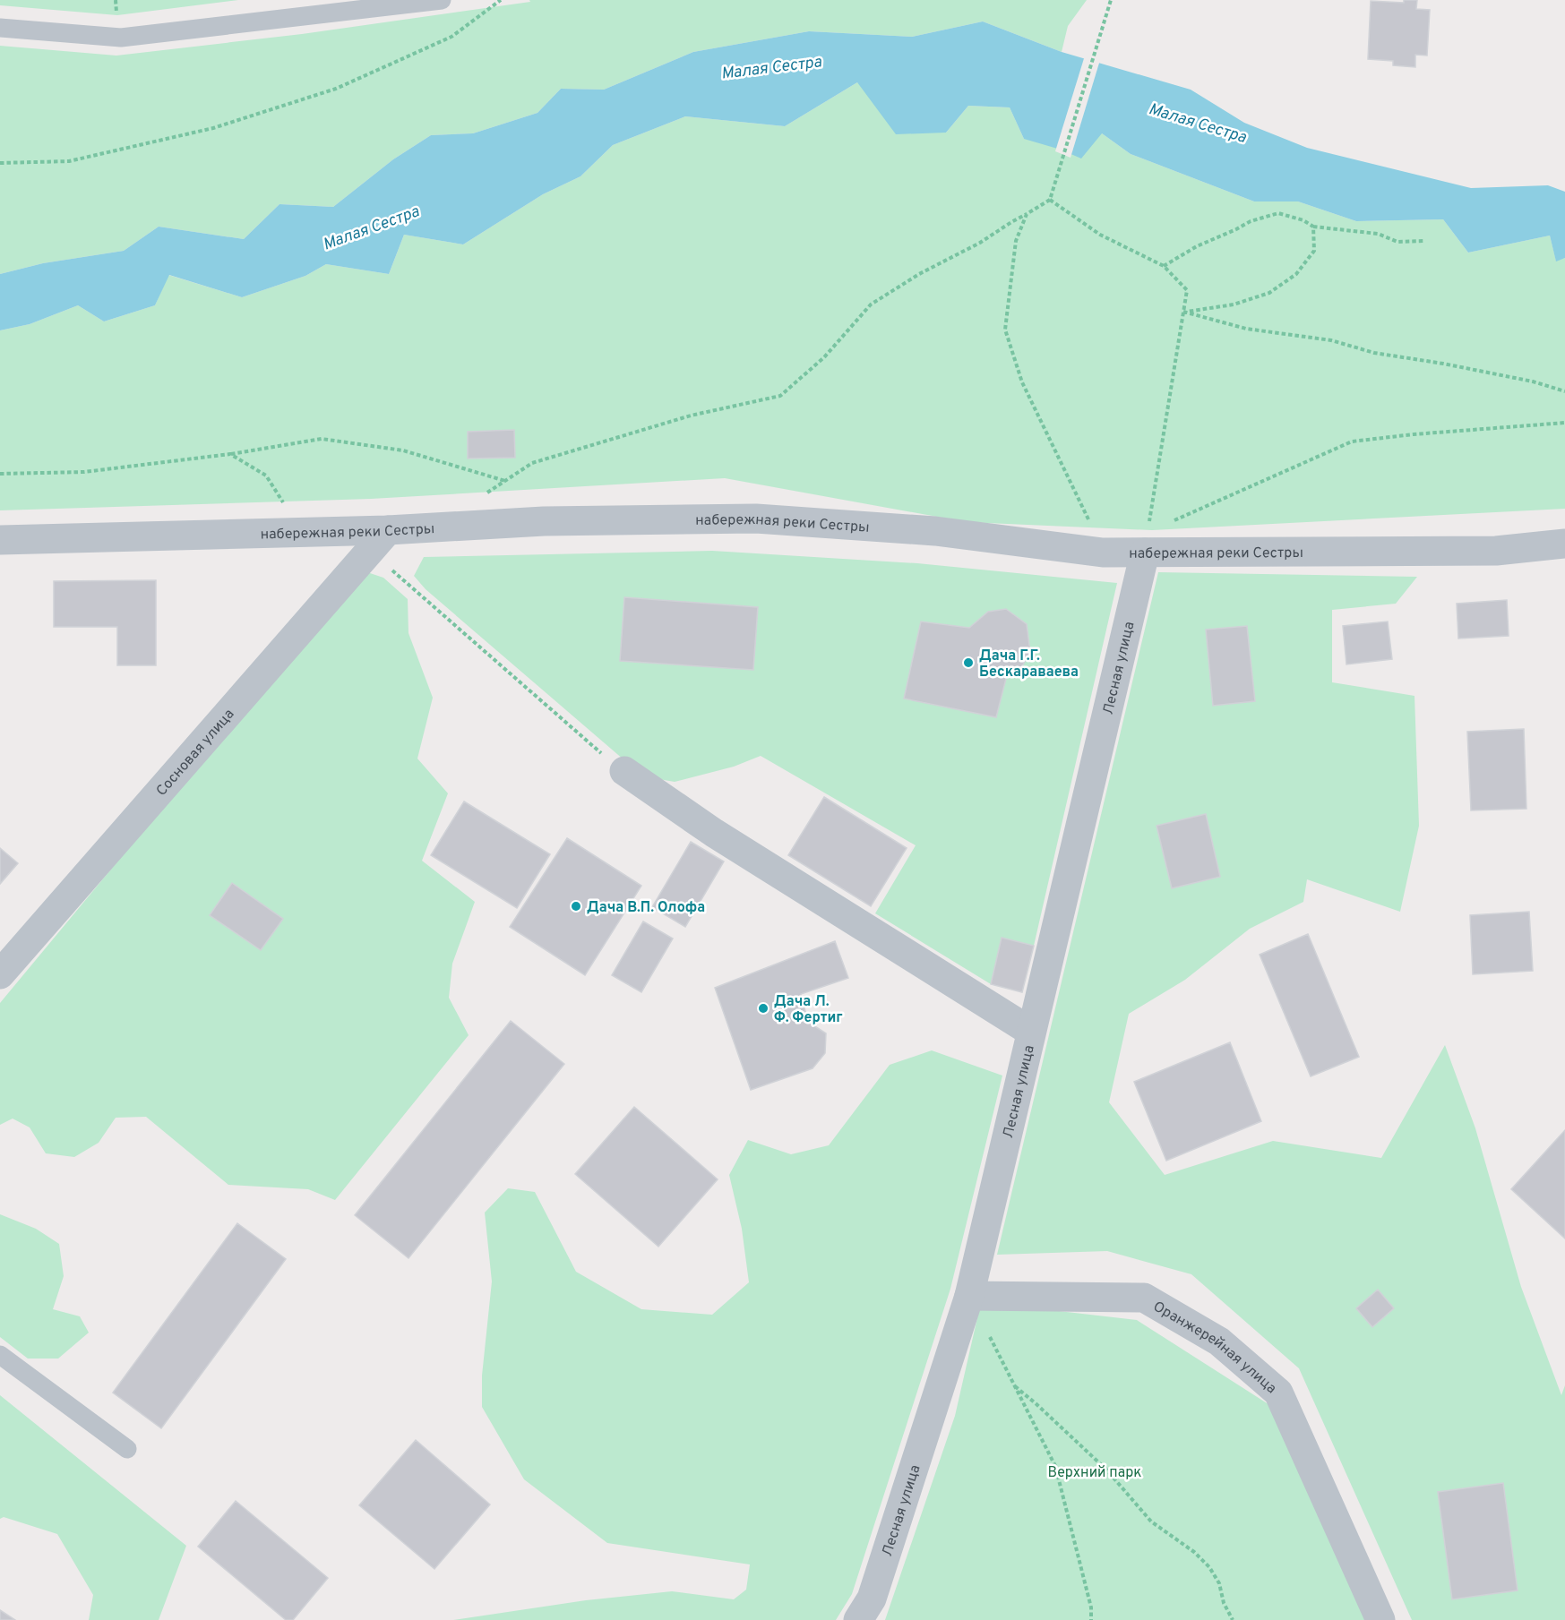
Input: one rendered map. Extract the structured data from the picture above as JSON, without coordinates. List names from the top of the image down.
{
  "streets": {
    "street": [
      "набережная реки Сестры",
      "Лесная улица",
      "Сосновая улица",
      "Оранжерейная улица"
    ]
  },
  "crossings": [
    ["набережная реки Сестры", "Лесная улица"],
    ["набережная реки Сестры", "Сосновая улица"],
    ["Лесная улица", "Оранжерейная улица"]
  ],
  "water": ["Малая Сестра"],
  "parks": ["Верхний парк"],
  "places": ["Дача Г.Г. Бескараваева", "Дача В.П. Олофа", "Дача Л. Ф. Фертиг"]
}
